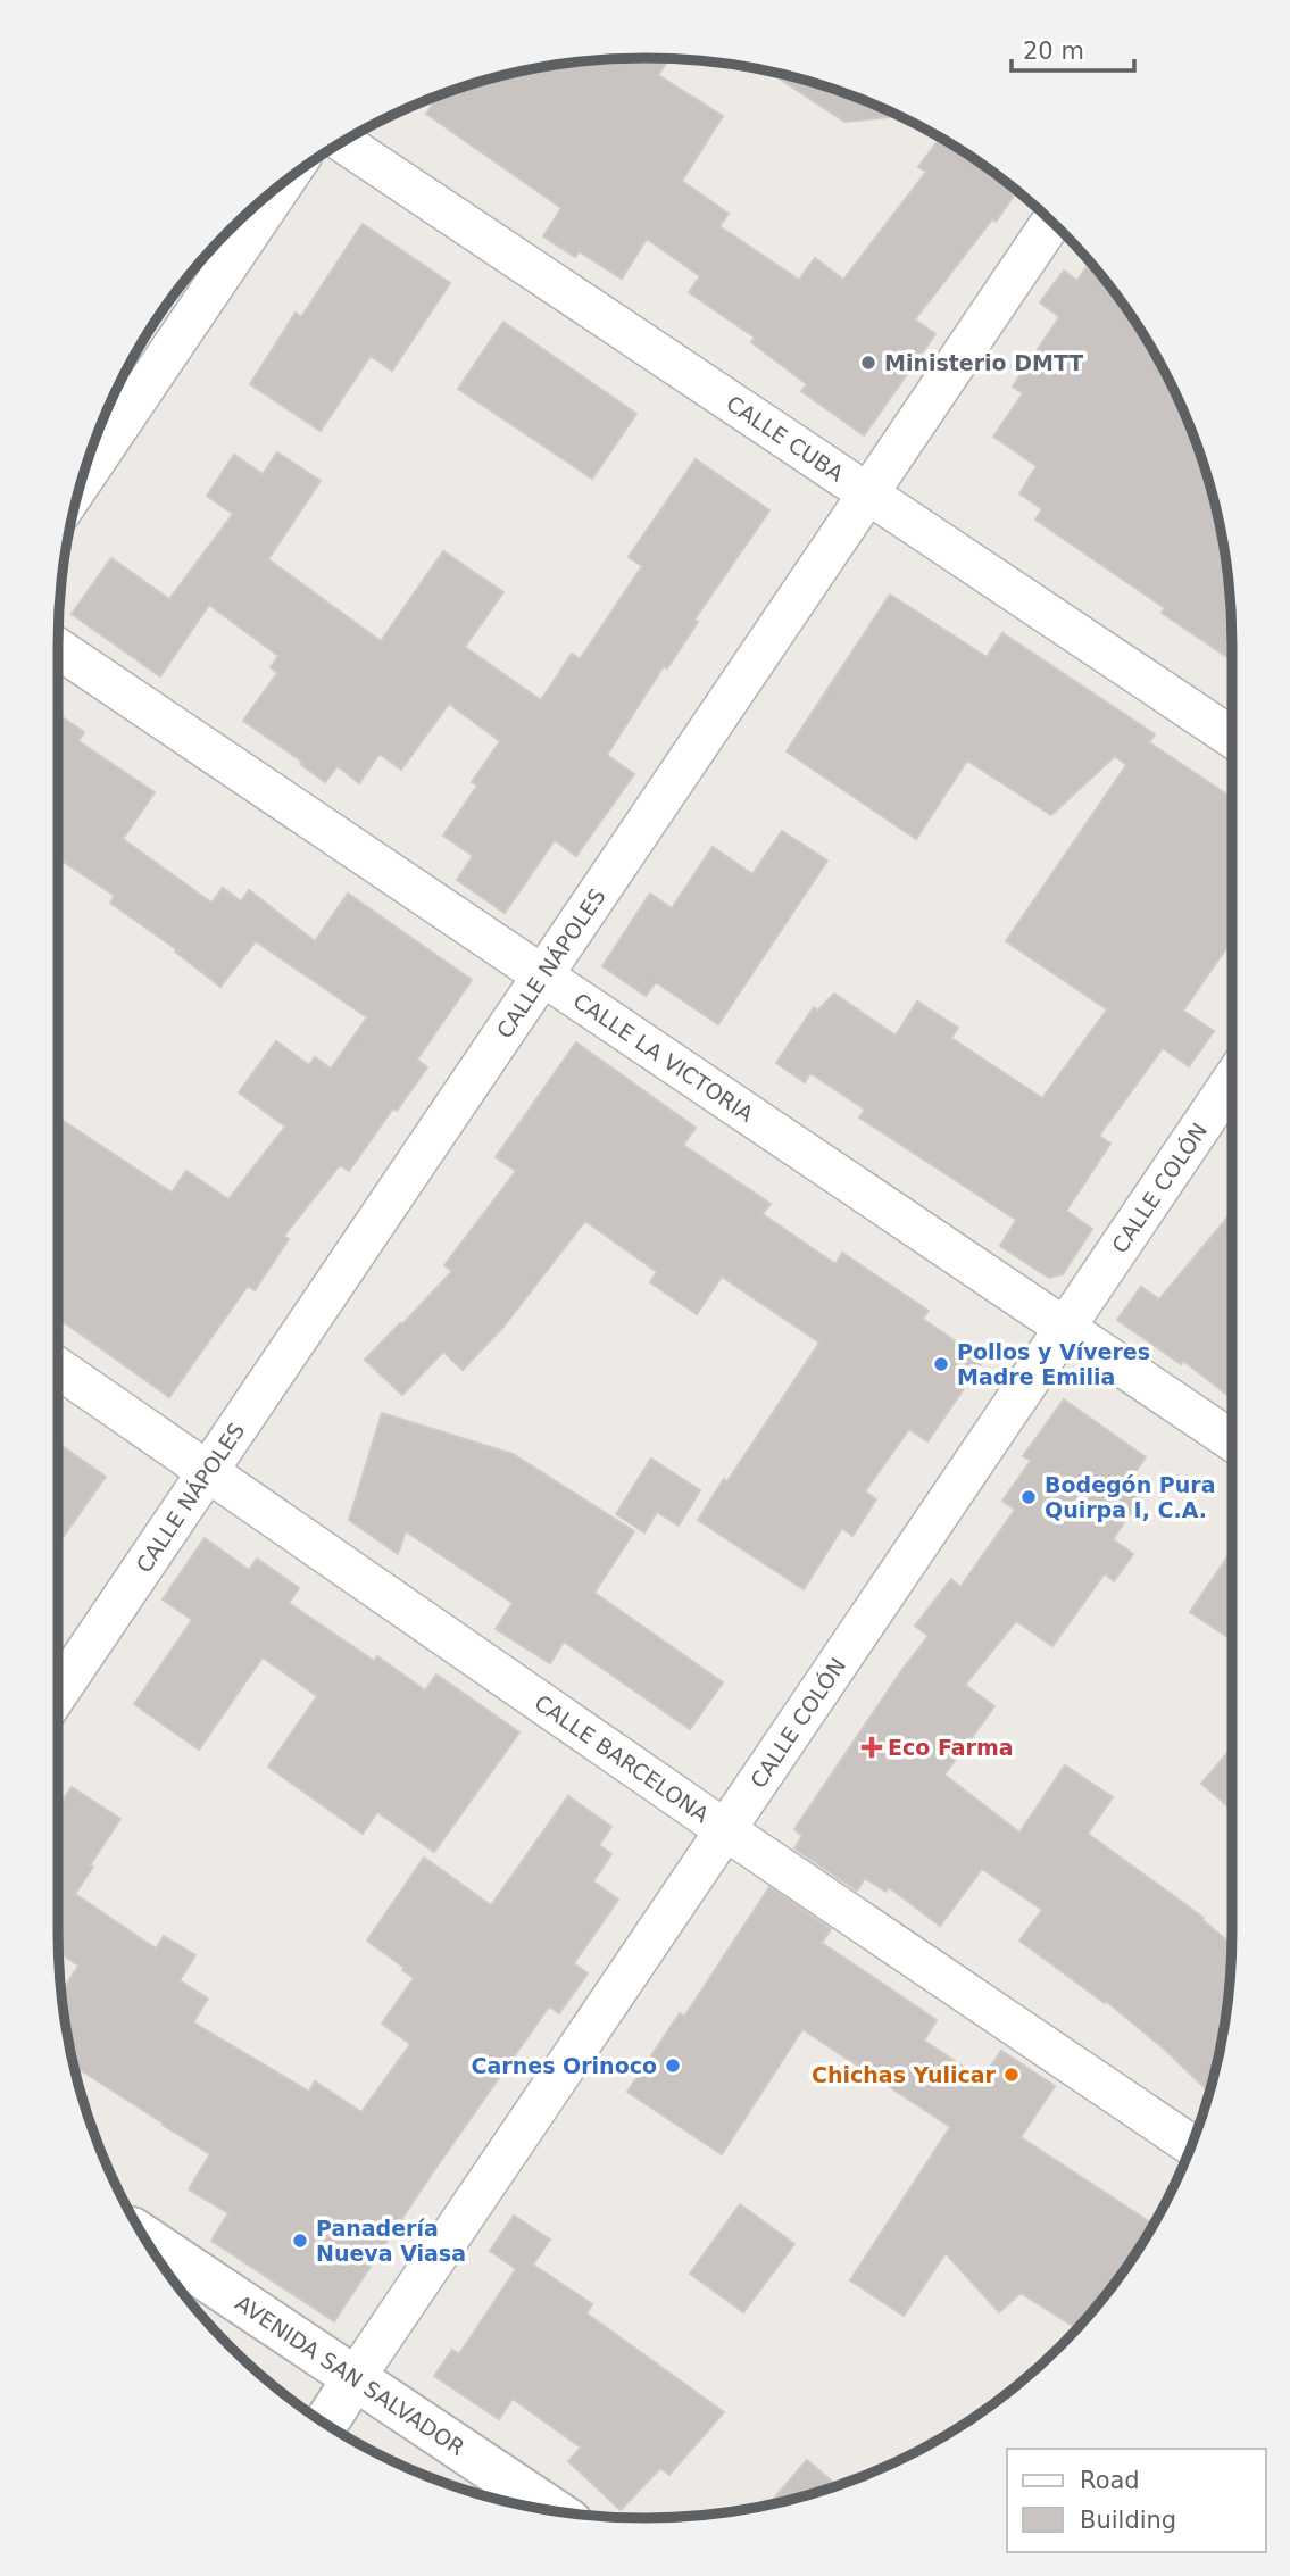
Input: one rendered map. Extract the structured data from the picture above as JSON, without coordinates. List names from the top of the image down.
{
  "streets": {
    "street": [
      "CALLE CUBA",
      "CALLE NÁPOLES",
      "CALLE LA VICTORIA",
      "CALLE COLÓN",
      "CALLE BARCELONA",
      "AVENIDA SAN SALVADOR"
    ]
  },
  "crossings": [
    ["CALLE CUBA", "CALLE NÁPOLES"],
    ["CALLE NÁPOLES", "CALLE LA VICTORIA"],
    ["CALLE NÁPOLES", "CALLE BARCELONA"],
    ["CALLE LA VICTORIA", "CALLE COLÓN"],
    ["CALLE COLÓN", "CALLE BARCELONA"],
    ["CALLE COLÓN", "AVENIDA SAN SALVADOR"]
  ],
  "places": {
    "other": [
      "Ministerio DMTT",
      "Pollos y Víveres Madre Emilia",
      "Bodegón Pura Quirpa I, C.A.",
      "Carnes Orinoco",
      "Chichas Yulicar",
      "Panadería Nueva Viasa"
    ],
    "health": ["Eco Farma"]
  },
  "legend": ["Road", "Building"],
  "scale_bar": "20 m"
}
